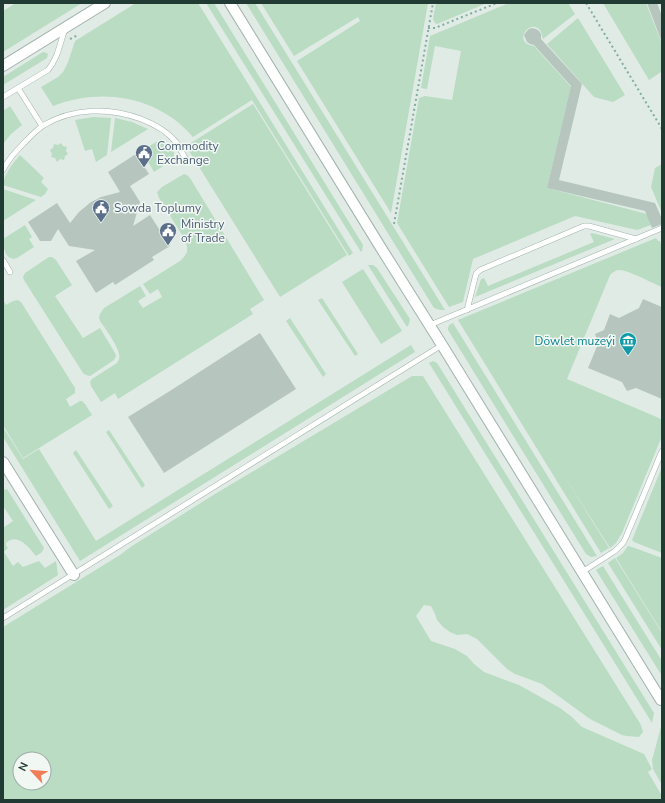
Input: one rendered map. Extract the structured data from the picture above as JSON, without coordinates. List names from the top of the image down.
{
  "places": {
    "public building": ["Commodity Exchange", "Sowda Toplumy", "Ministry of Trade"],
    "museum": ["Döwlet muzeýi"]
  },
  "north": "top left"
}
